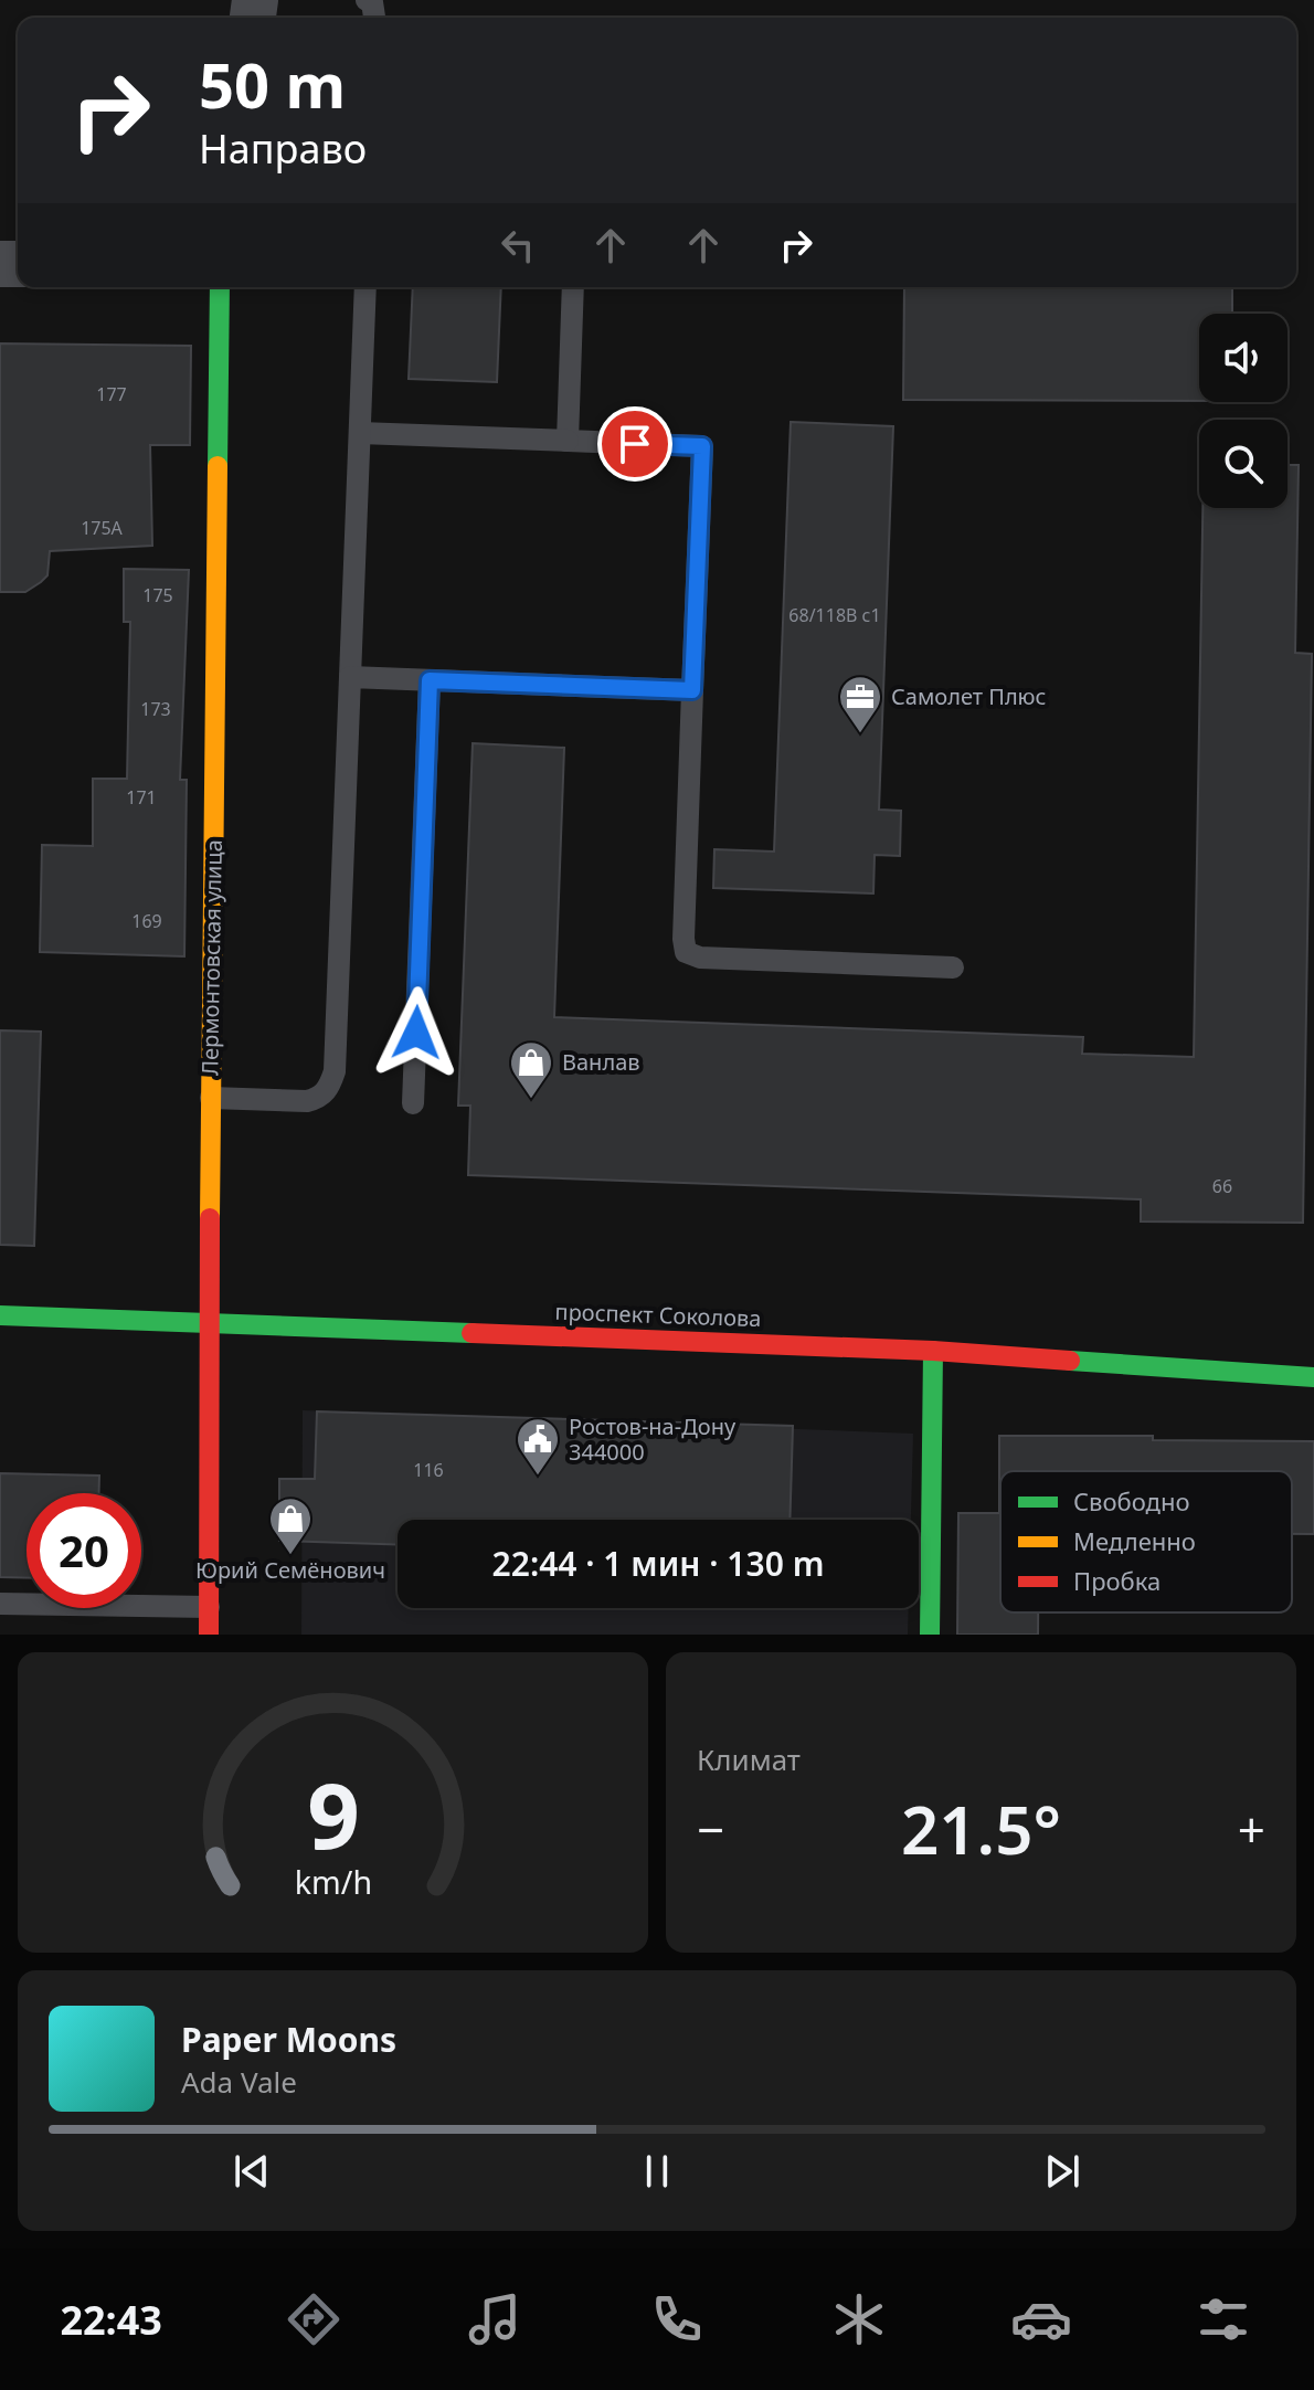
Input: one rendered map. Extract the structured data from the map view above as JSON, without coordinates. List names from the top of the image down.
{
  "streets": {
    "street": ["Лермонтовская улица", "проспект Соколова"]
  },
  "crossings": [
    ["Лермонтовская улица", "проспект Соколова"]
  ],
  "places": {
    "office": ["Самолет Плюс"],
    "shop": ["Ванлав", "Юрий Семёнович"],
    "public building": ["Ростов-на-Дону 344000"]
  },
  "house_numbers": [
    "177",
    "175А",
    "175",
    "68/118В с1",
    "173",
    "171",
    "169",
    "66",
    "116"
  ],
  "legend": ["Свободно", "Медленно", "Пробка"],
  "page": {
    "turn": ["50 m", "Направо"],
    "limit": "20",
    "trip": "22:44 · 1 мин · 130 m",
    "tile": "Климат",
    "heat": ["−", "21.5°", "+"],
    "song": ["Paper Moons", "Ada Vale"],
    "tabs": "22:43",
    "gauge": ["9", "km/h"]
  }
}
